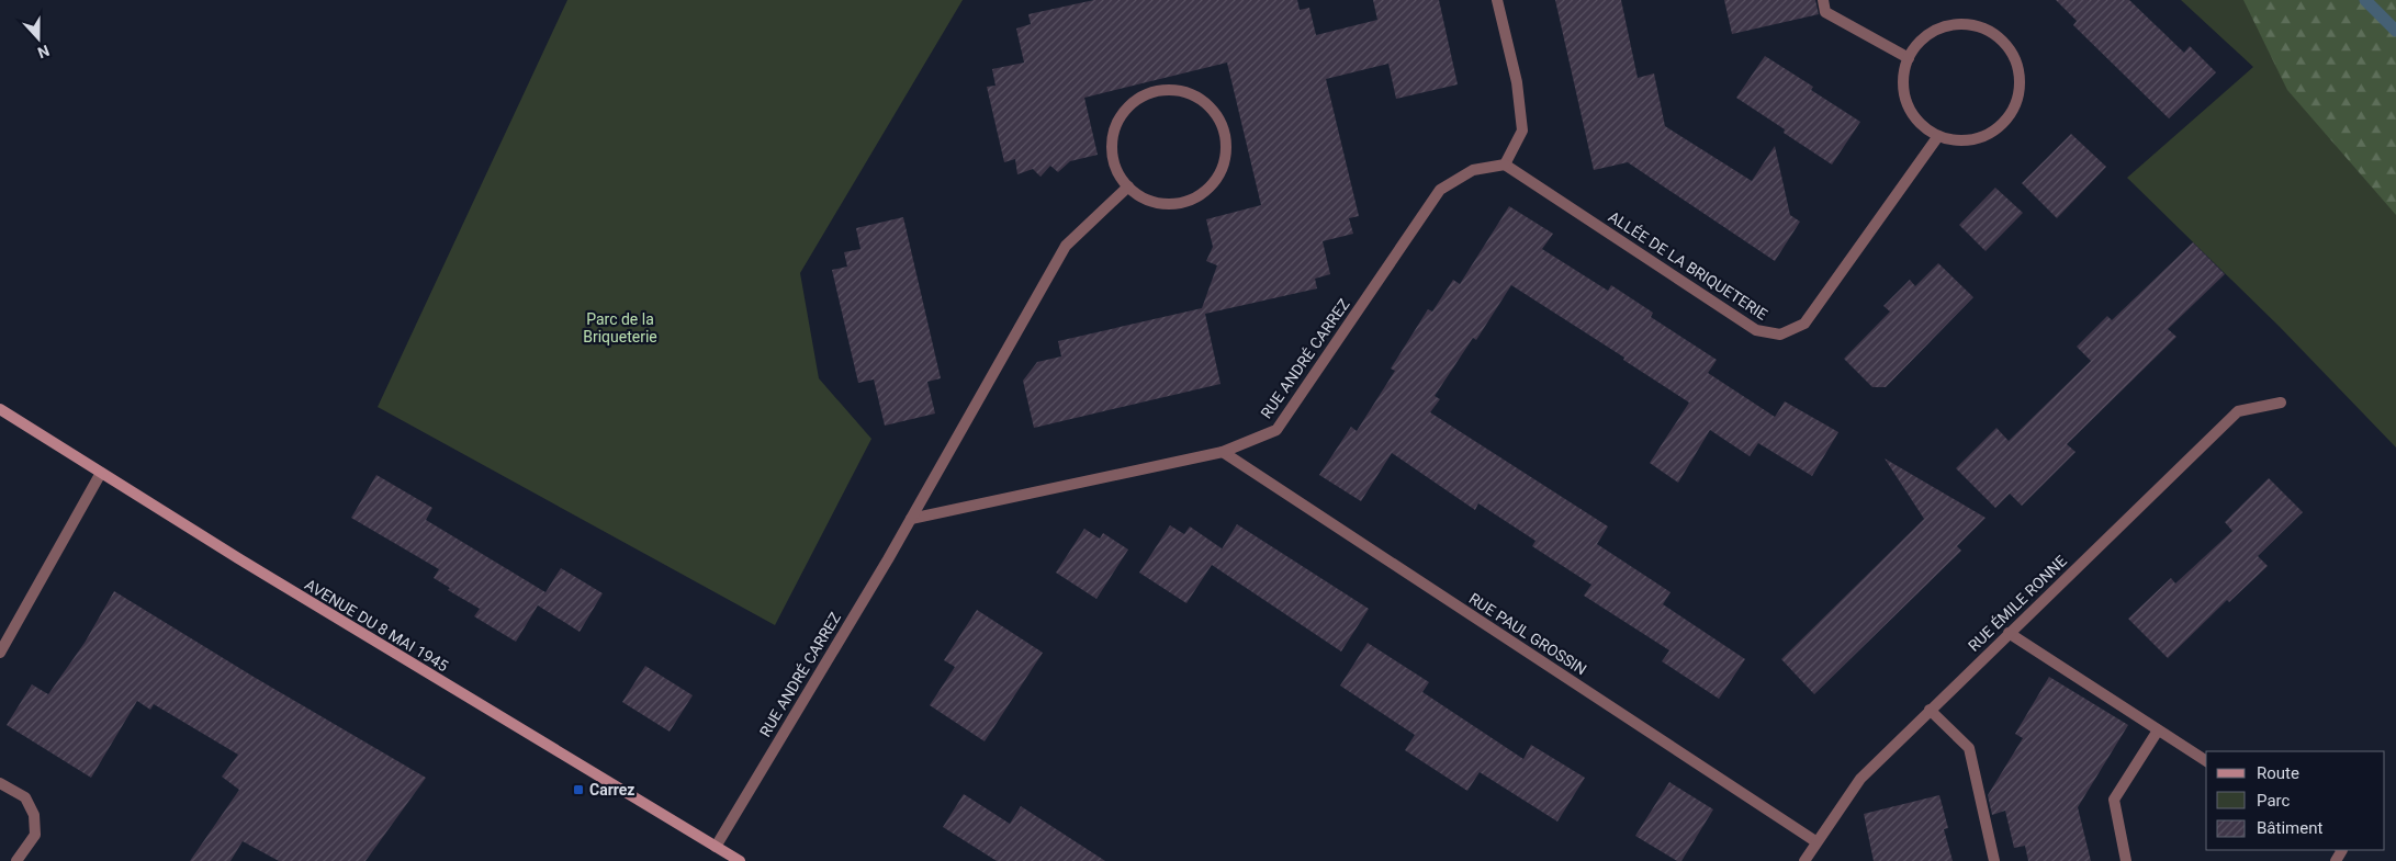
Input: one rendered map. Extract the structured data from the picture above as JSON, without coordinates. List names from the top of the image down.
{
  "streets": {
    "street": [
      "ALLÉE DE LA BRIQUETERIE",
      "RUE ANDRÉ CARREZ",
      "RUE ÉMILE RONNE",
      "AVENUE DU 8 MAI 1945",
      "RUE PAUL GROSSIN"
    ]
  },
  "crossings": [
    ["ALLÉE DE LA BRIQUETERIE", "RUE ANDRÉ CARREZ"],
    ["RUE ANDRÉ CARREZ", "AVENUE DU 8 MAI 1945"],
    ["RUE ANDRÉ CARREZ", "RUE PAUL GROSSIN"],
    ["RUE ÉMILE RONNE", "RUE PAUL GROSSIN"]
  ],
  "parks": ["Parc de la Briqueterie"],
  "places": {
    "transit": ["Carrez"]
  },
  "legend": ["Route", "Parc", "Bâtiment"],
  "north": "bottom"
}
